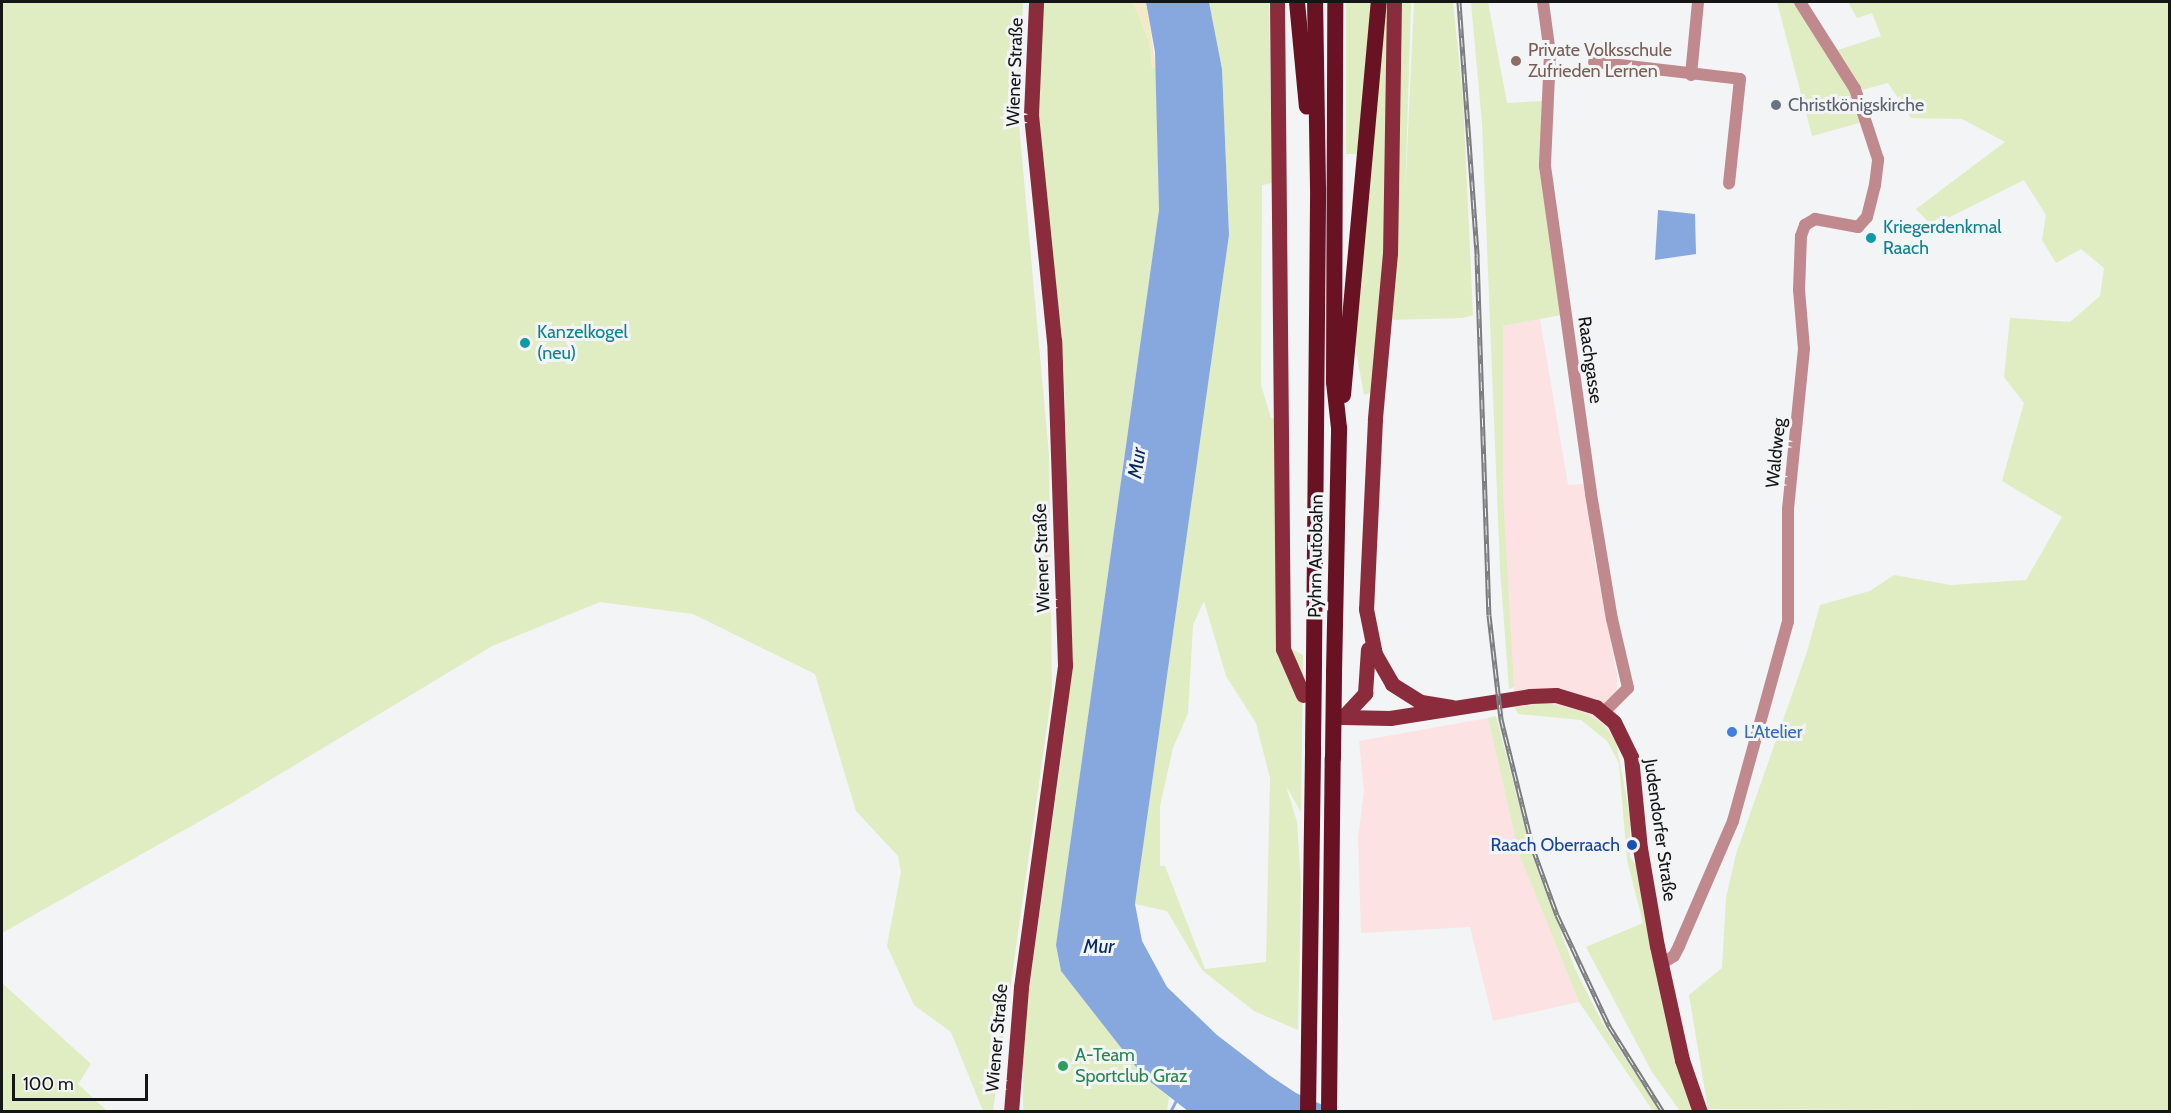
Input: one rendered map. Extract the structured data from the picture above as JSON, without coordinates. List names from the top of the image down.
{
  "streets": {
    "highway": ["Pyhrn Autobahn"],
    "main road": ["Wiener Straße", "Judendorfer Straße"],
    "street": ["Raachgasse", "Waldweg"]
  },
  "crossings": [
    ["Raachgasse", "Judendorfer Straße"],
    ["Waldweg", "Judendorfer Straße"]
  ],
  "water": ["Mur"],
  "places": [
    "Private Volksschule Zufrieden Lernen",
    "Christkönigskirche",
    "Kriegerdenkmal Raach",
    "Kanzelkogel (neu)",
    "L'Atelier",
    "Raach Oberraach",
    "A-Team Sportclub Graz"
  ],
  "scale_bar": "100 m"
}
